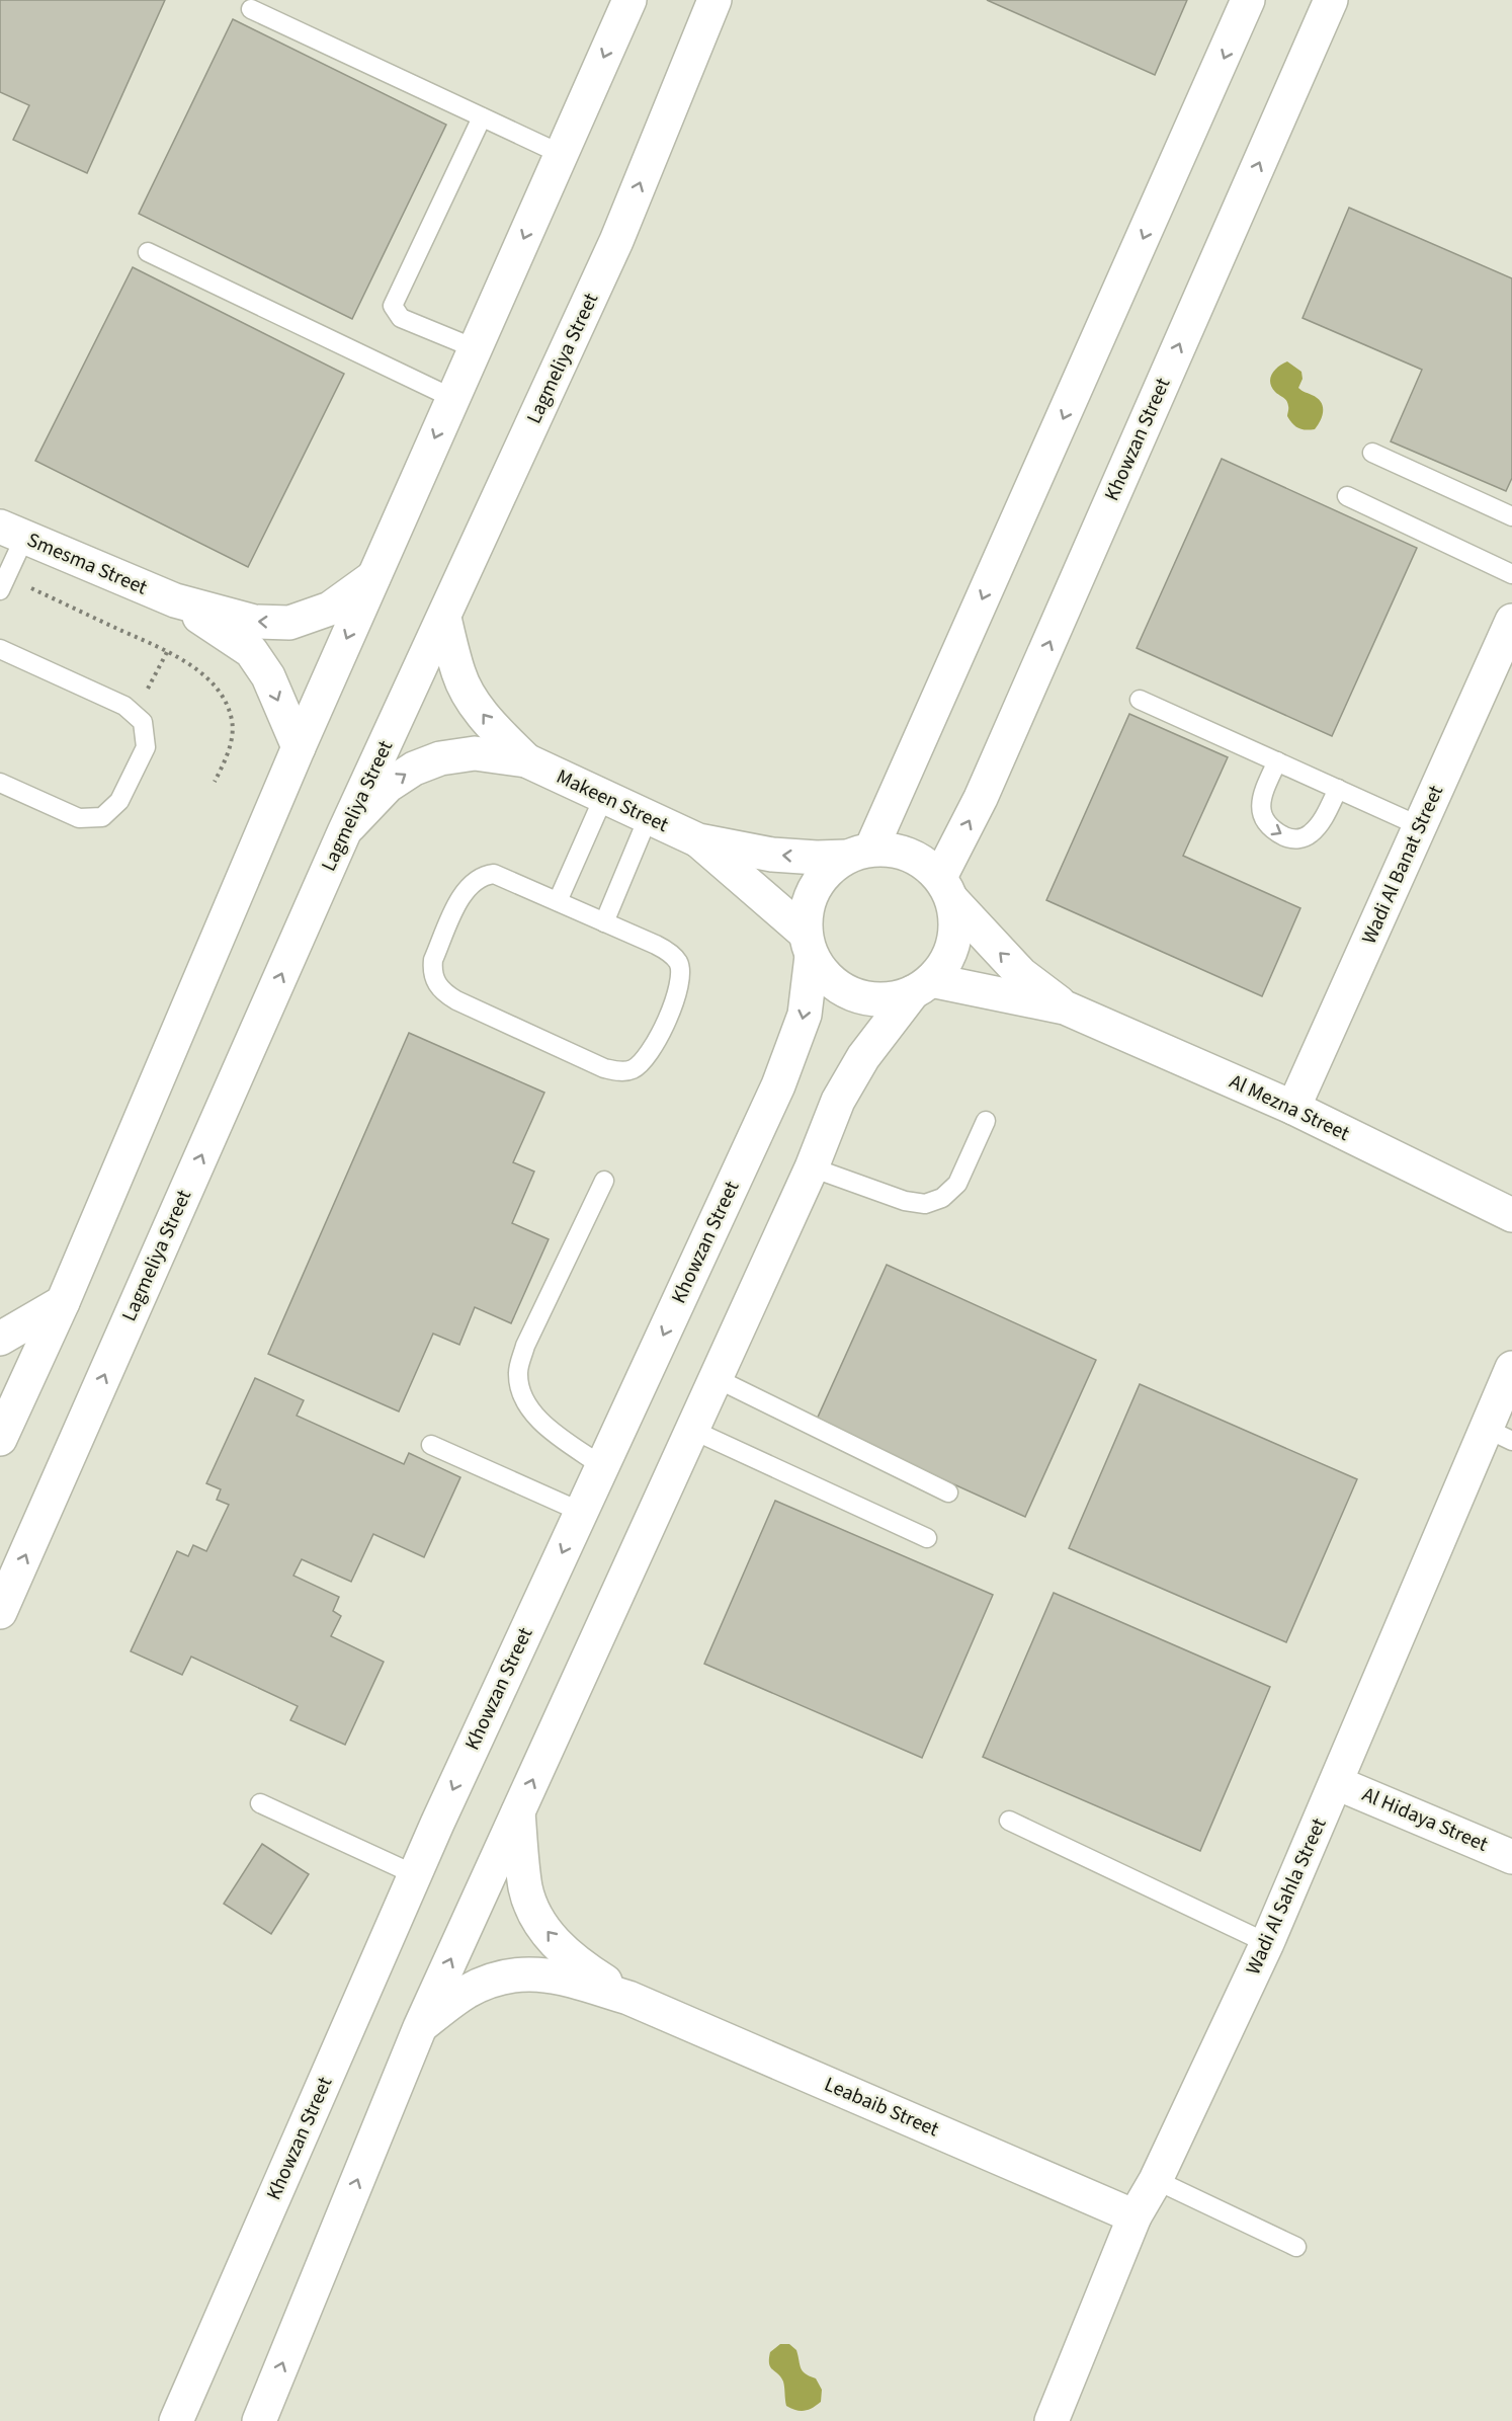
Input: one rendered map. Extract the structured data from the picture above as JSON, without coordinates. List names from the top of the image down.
{
  "streets": {
    "street": [
      "Lagmeliya Street",
      "Khowzan Street",
      "Smesma Street",
      "Makeen Street",
      "Wadi Al Banat Street",
      "Al Mezna Street",
      "Al Hidaya Street",
      "Wadi Al Sahla Street",
      "Leabaib Street"
    ]
  },
  "crossings": [
    ["Lagmeliya Street", "Makeen Street"],
    ["Khowzan Street", "Makeen Street"],
    ["Khowzan Street", "Al Mezna Street"],
    ["Makeen Street", "Al Mezna Street"],
    ["Wadi Al Banat Street", "Al Mezna Street"],
    ["Al Hidaya Street", "Wadi Al Sahla Street"],
    ["Wadi Al Sahla Street", "Leabaib Street"]
  ]
}
